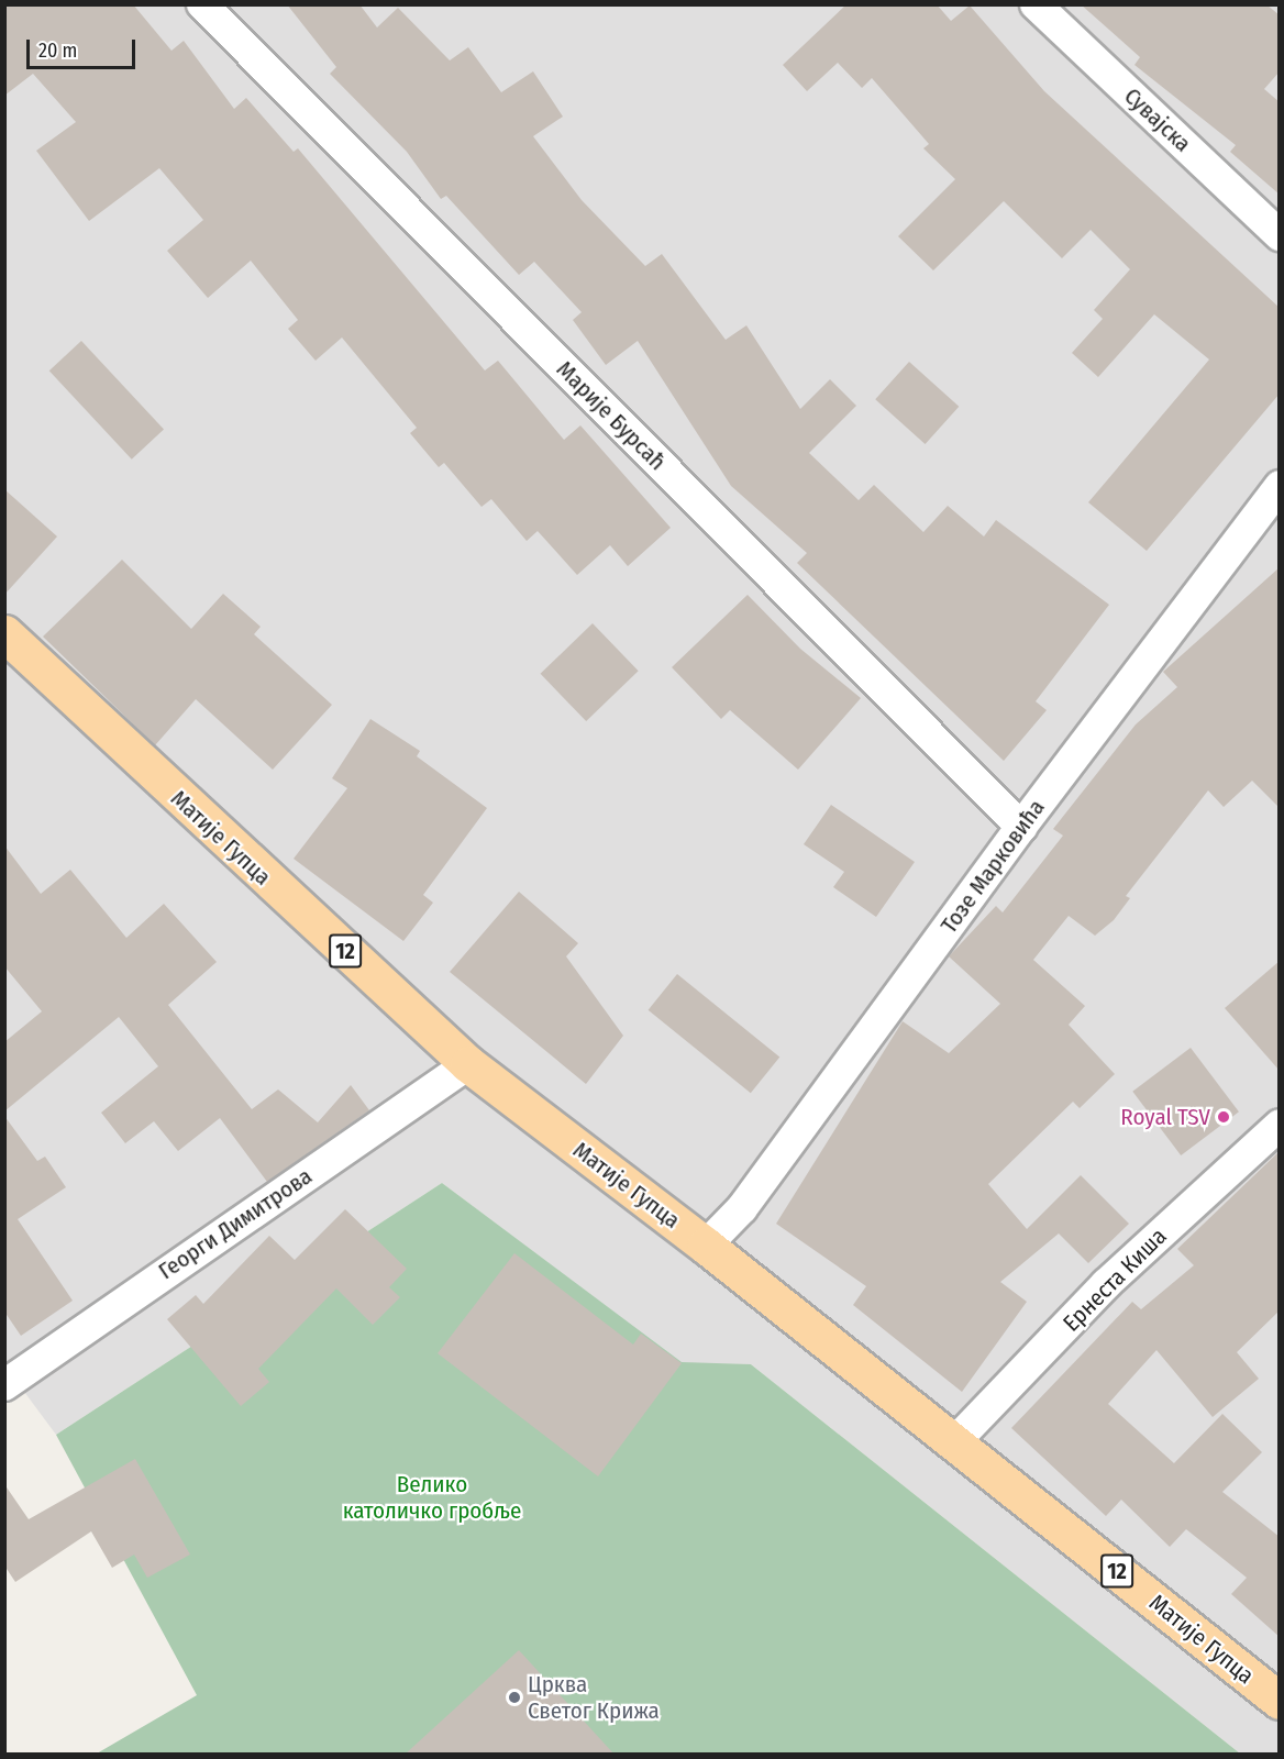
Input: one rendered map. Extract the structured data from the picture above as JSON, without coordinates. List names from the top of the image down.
{
  "streets": {
    "main road": ["Матије Гупца", "12"],
    "street": [
      "Сувајска",
      "Марије Бурсаћ",
      "Тозе Марковића",
      "Георги Димитрова",
      "Ернеста Киша"
    ]
  },
  "crossings": [
    ["Марије Бурсаћ", "Тозе Марковића"],
    ["Матије Гупца", "Тозе Марковића"],
    ["Матије Гупца", "Георги Димитрова"],
    ["Матије Гупца", "Ернеста Киша"]
  ],
  "parks": ["Велико католичко гробље"],
  "places": ["Royal TSV", "Црква Светог Крижа"],
  "scale_bar": "20 m"
}
